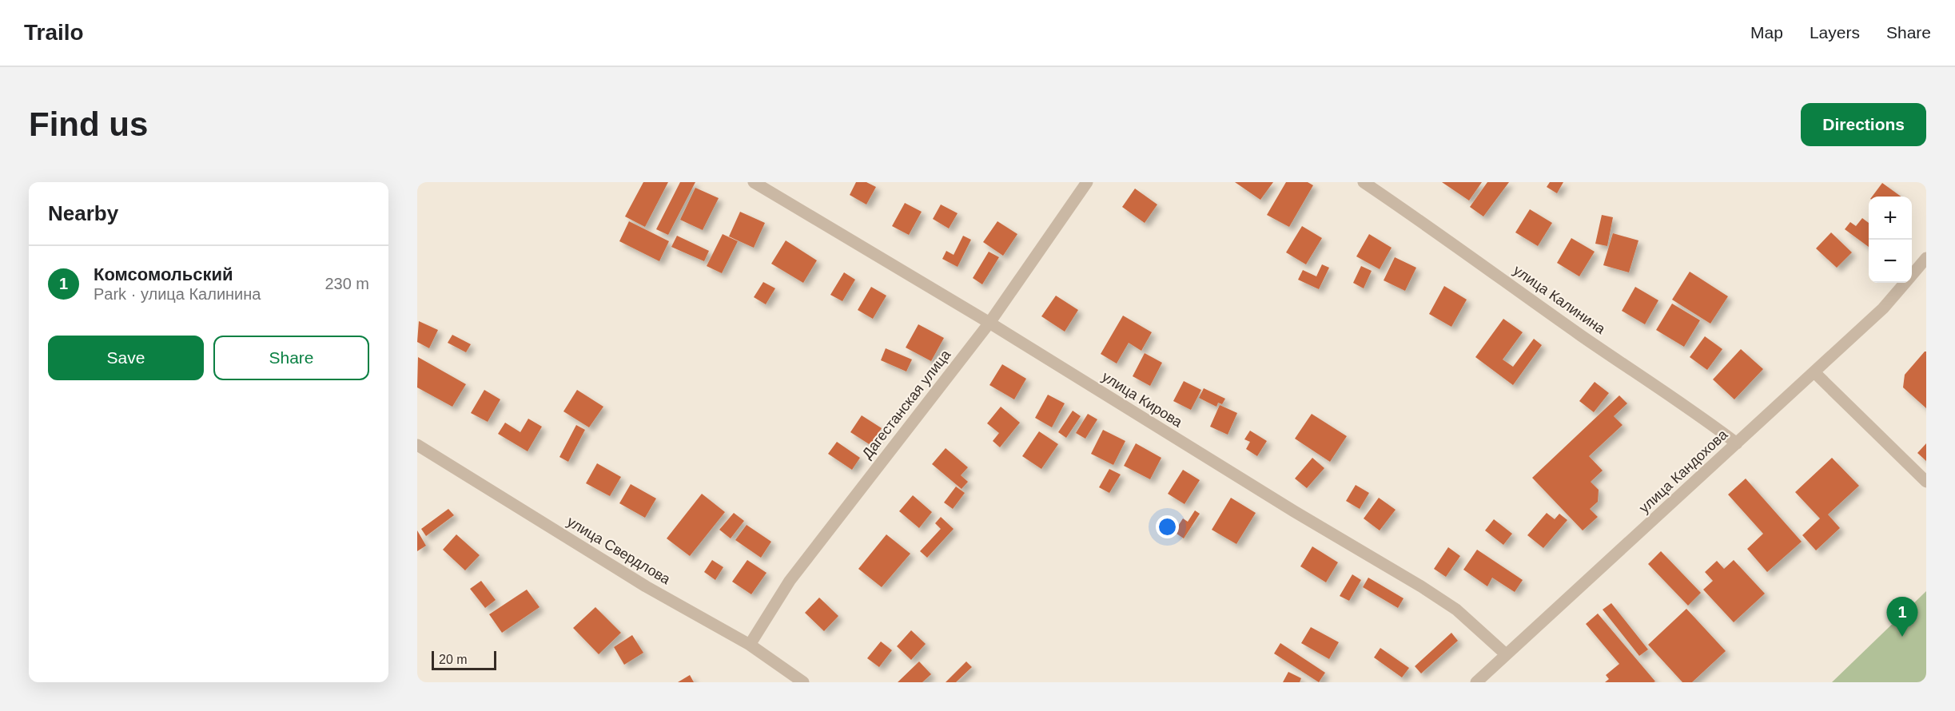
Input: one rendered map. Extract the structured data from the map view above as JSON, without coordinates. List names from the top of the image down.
{
  "streets": {
    "street": [
      "улица Калинина",
      "улица Кирова",
      "Дагестанская улица",
      "улица Кандохова",
      "улица Свердлова"
    ]
  },
  "crossings": [
    ["улица Калинина", "улица Кандохова"],
    ["улица Кирова", "Дагестанская улица"],
    ["улица Кирова", "улица Кандохова"],
    ["Дагестанская улица", "улица Свердлова"]
  ],
  "scale_bar": "20 m",
  "page": {
    "header": "Trailo",
    "nav": ["Map", "Layers", "Share"],
    "buttons": [
      "Directions",
      ["Save", "Share"]
    ],
    "title": "Find us",
    "heading": "Nearby",
    "map_buttons": ["+", "−"],
    "list": [
      {
        "mark": "1",
        "name": "Комсомольский",
        "note": "Park · улица Калинина",
        "value": "230 m"
      }
    ],
    "pins": "1",
    "scale": "20 m"
  }
}
